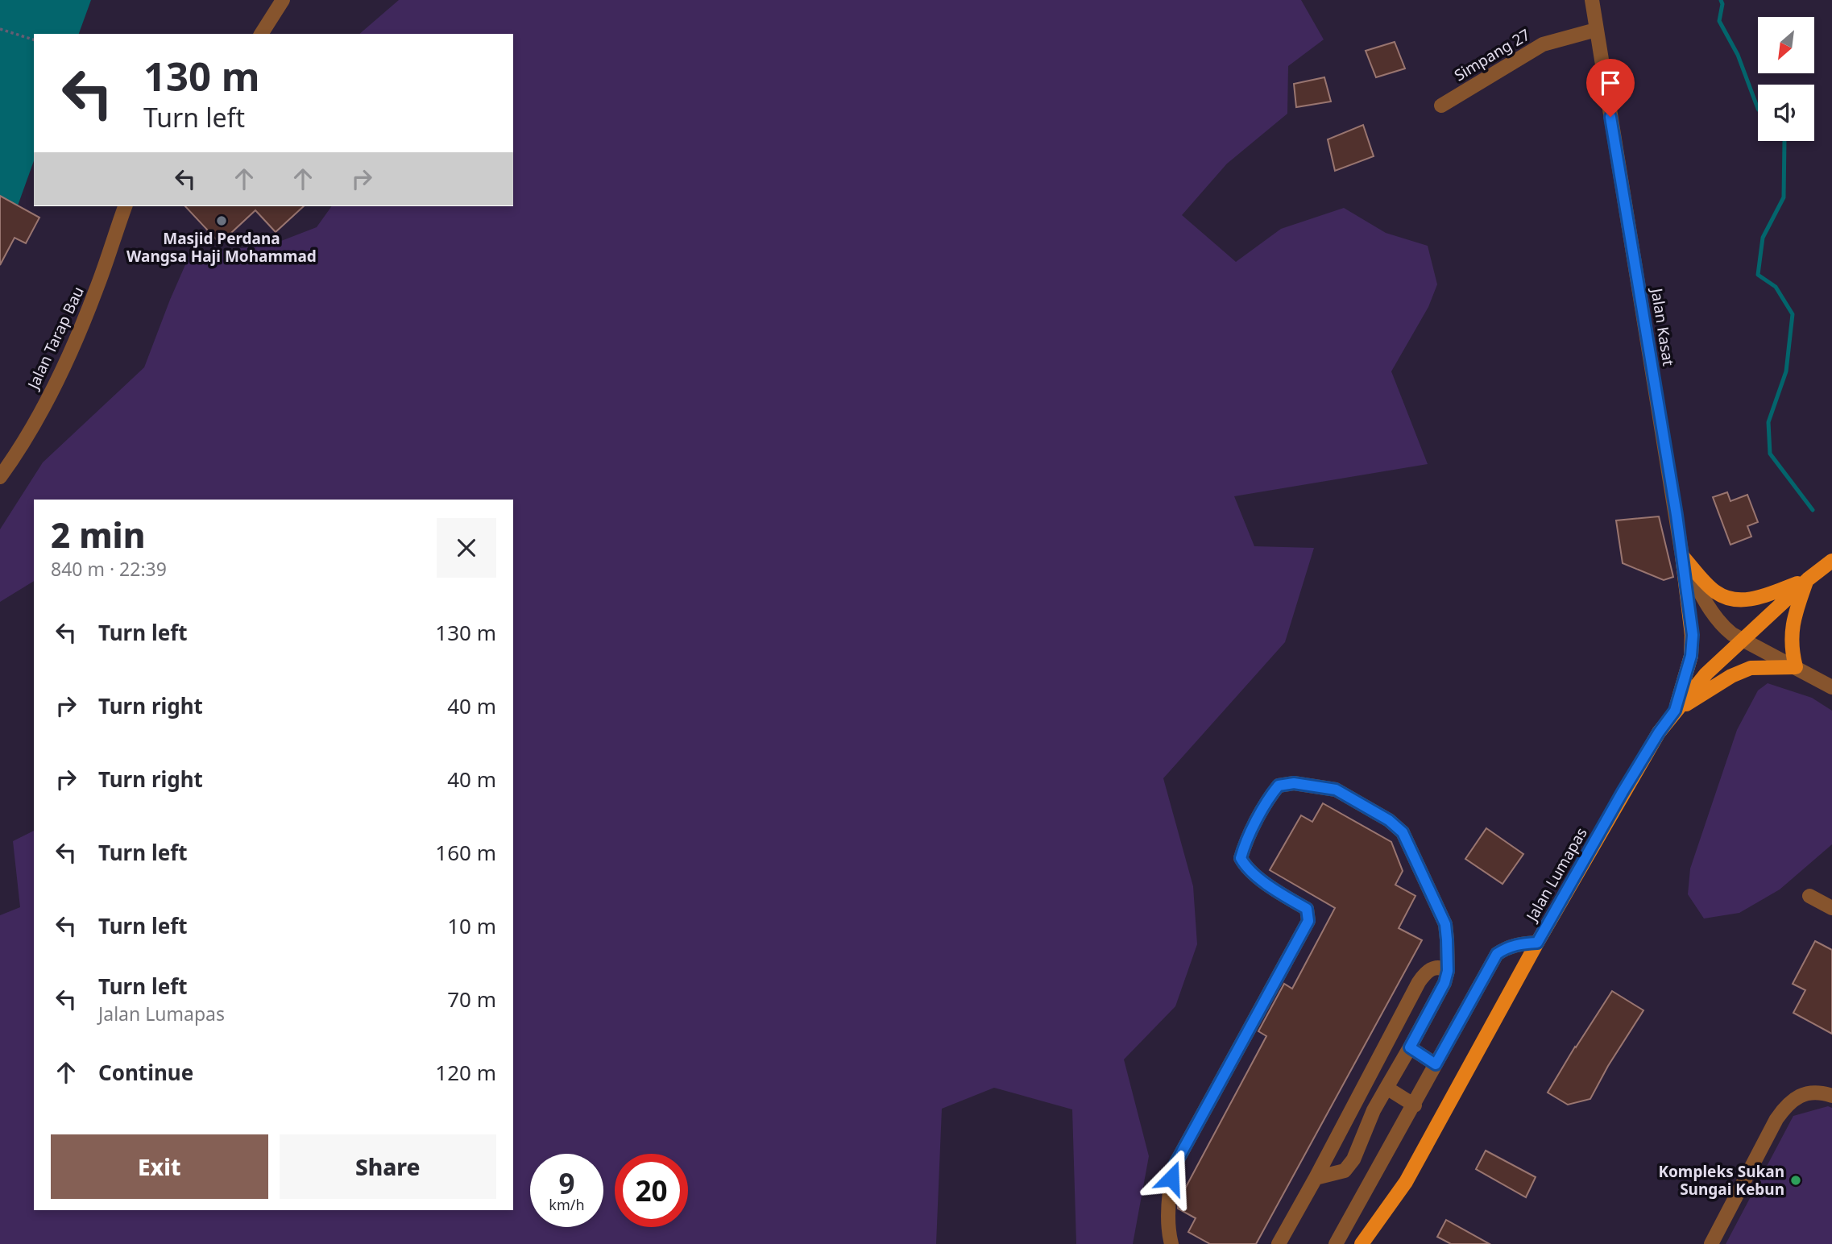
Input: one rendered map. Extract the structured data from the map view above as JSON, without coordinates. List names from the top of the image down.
{
  "streets": {
    "main road": ["Jalan Lumapas"],
    "street": ["Simpang 27", "Jalan Kasat", "Jalan Tarap Bau"]
  },
  "crossings": [
    ["Simpang 27", "Jalan Kasat"],
    ["Jalan Kasat", "Jalan Lumapas"]
  ],
  "places": ["Masjid Perdana Wangsa Haji Mohammad", "Kompleks Sukan Sungai Kebun"],
  "north": "bottom left",
  "page": {
    "turn": ["130 m", "Turn left"],
    "heading": ["2 min", "840 m · 22:39"],
    "list": [
      {
        "name": "Turn left",
        "value": "130 m"
      },
      {
        "name": "Turn right",
        "value": "40 m"
      },
      {
        "name": "Turn right",
        "value": "40 m"
      },
      {
        "name": "Turn left",
        "value": "160 m"
      },
      {
        "name": "Turn left",
        "value": "10 m"
      },
      {
        "name": "Turn left",
        "note": "Jalan Lumapas",
        "value": "70 m"
      },
      {
        "name": "Continue",
        "value": "120 m"
      }
    ],
    "buttons": ["Exit", "Share"],
    "speed": "9 km/h",
    "limit": "20"
  }
}
